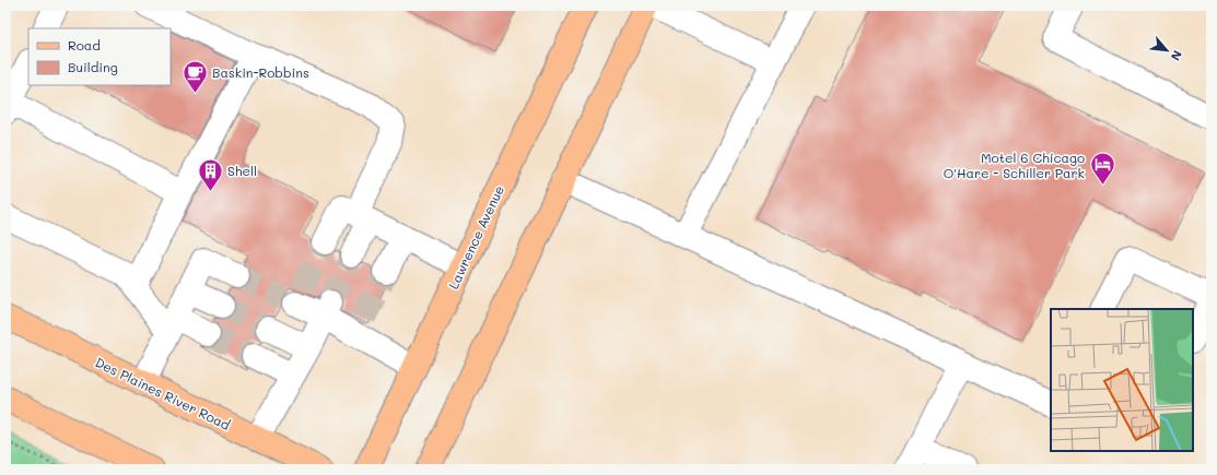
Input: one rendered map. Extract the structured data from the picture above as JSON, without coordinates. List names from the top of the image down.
{
  "streets": {
    "main road": ["Lawrence Avenue", "Des Plaines River Road"]
  },
  "places": {
    "cafe": ["Baskin-Robbins"],
    "hotel": ["Motel 6 Chicago O'Hare - Schiller Park"],
    "building": ["Shell"]
  },
  "legend": ["Road", "Building"],
  "north": "bottom right"
}
